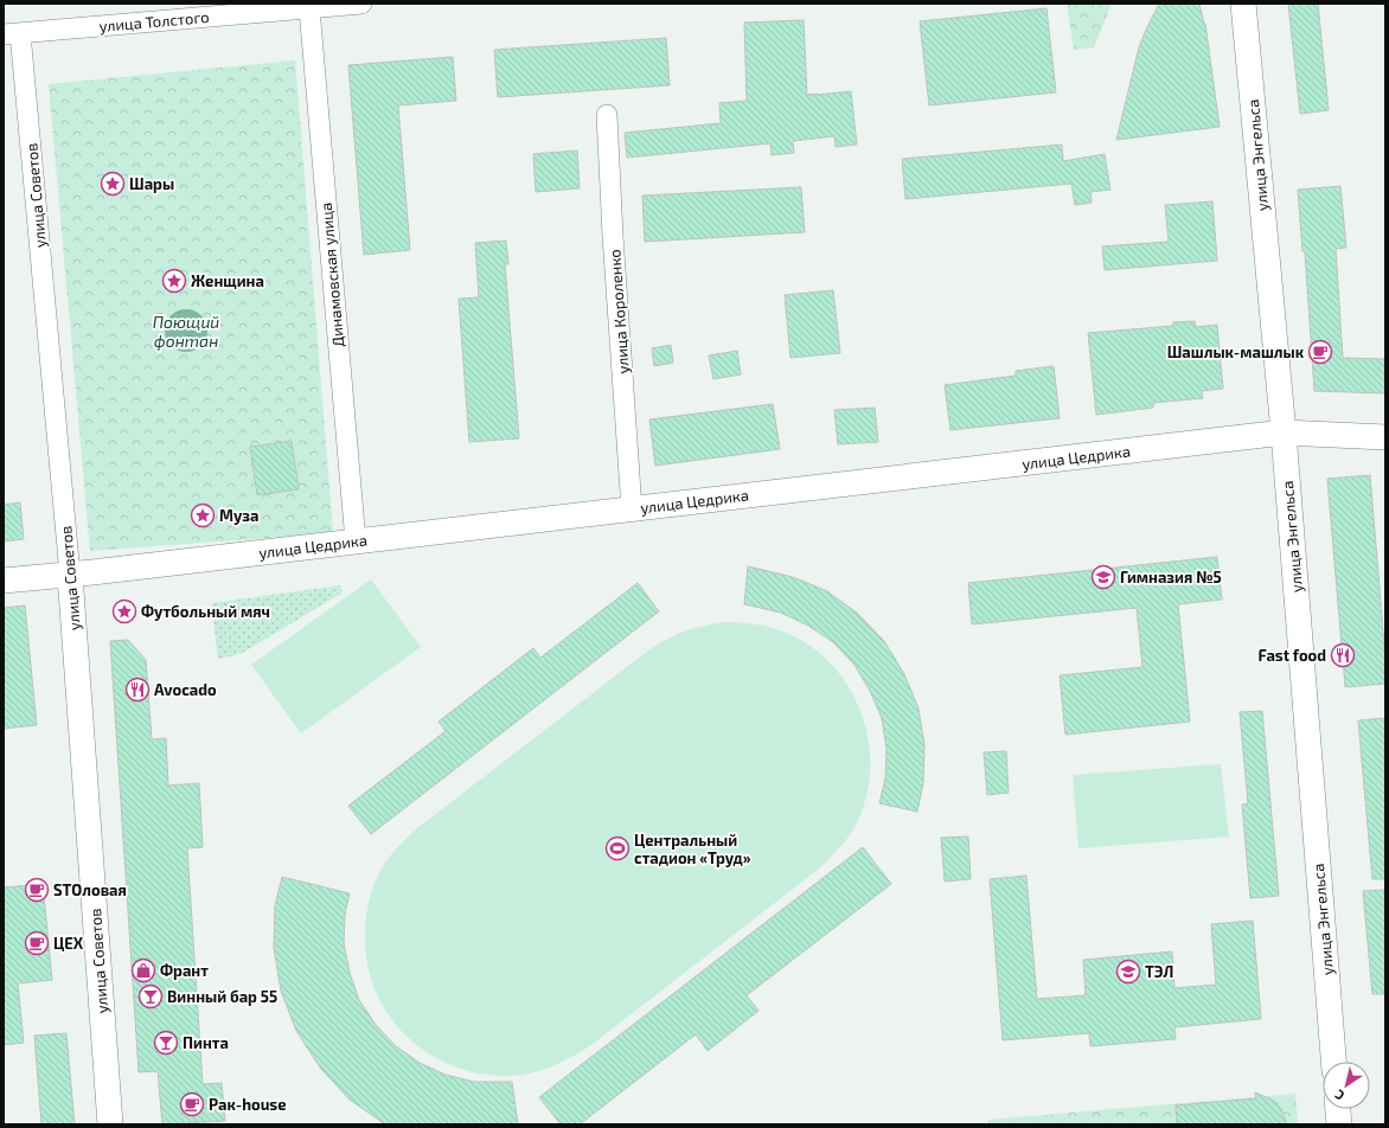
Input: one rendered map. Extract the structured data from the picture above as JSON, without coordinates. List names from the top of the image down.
{
  "streets": {
    "street": [
      "улица Толстого",
      "улица Энгельса",
      "улица Советов",
      "Динамовская улица",
      "улица Короленко",
      "улица Цедрика"
    ]
  },
  "crossings": [
    ["улица Толстого", "улица Советов"],
    ["улица Толстого", "Динамовская улица"],
    ["улица Энгельса", "улица Цедрика"],
    ["улица Советов", "улица Цедрика"],
    ["Динамовская улица", "улица Цедрика"],
    ["улица Короленко", "улица Цедрика"]
  ],
  "water": ["Поющий фонтан"],
  "places": {
    "place": [
      "Шары",
      "Женщина",
      "Муза",
      "Футбольный мяч"
    ],
    "cafe": [
      "Шашлык-машлык",
      "STOловая",
      "ЦЕХ",
      "Рак-house"
    ],
    "school or university": ["Гимназия №5", "ТЭЛ"],
    "restaurant": ["Fast food", "Avocado"],
    "sports": ["Центральный стадион «Труд»"],
    "shop": ["Франт"],
    "bar": ["Винный бар 55", "Пинта"]
  },
  "north": "bottom left"
}
